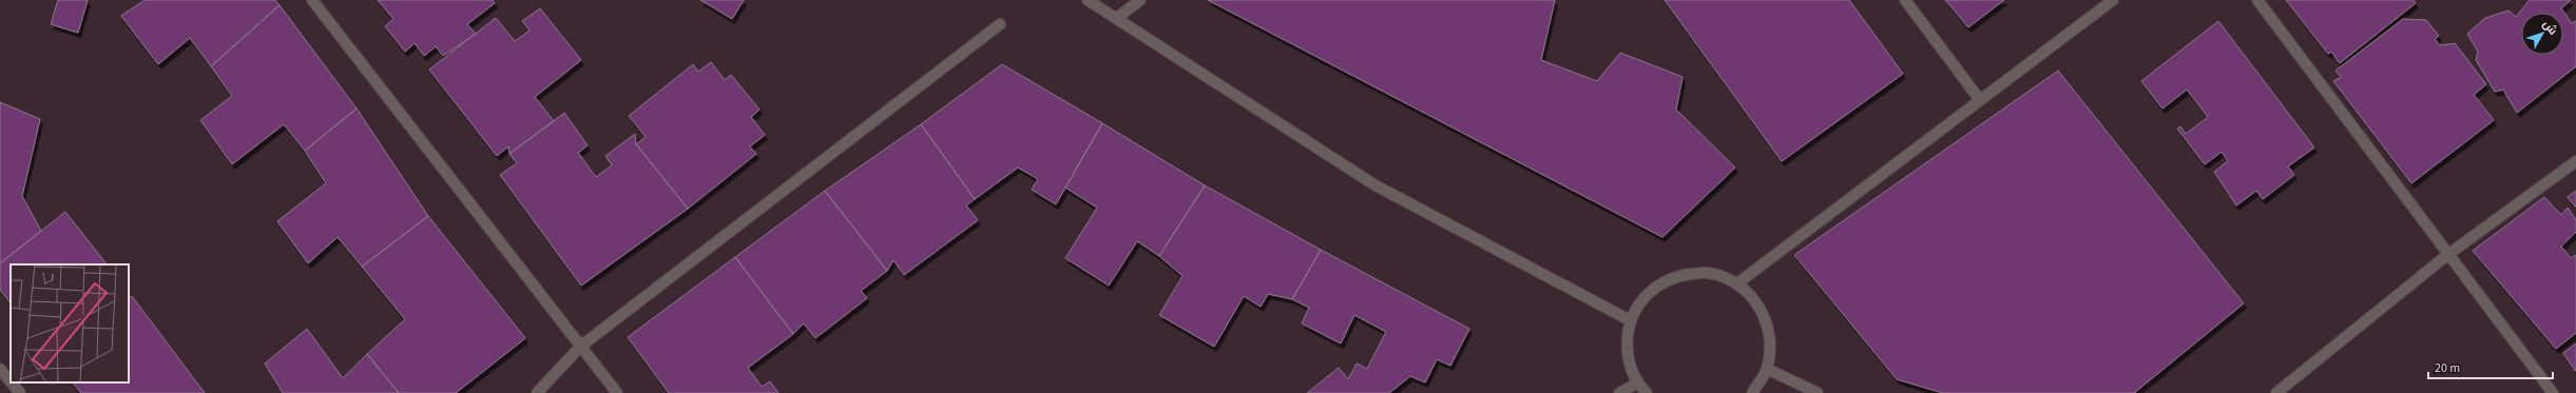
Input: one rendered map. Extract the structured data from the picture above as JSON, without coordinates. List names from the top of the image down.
{
  "scale_bar": "20 m",
  "north": "top right"
}
